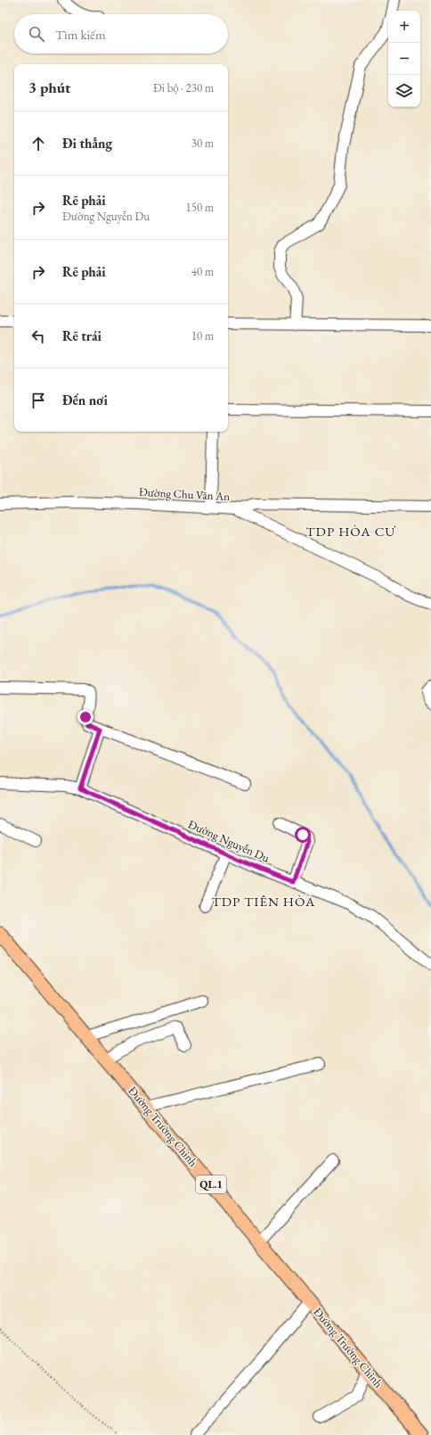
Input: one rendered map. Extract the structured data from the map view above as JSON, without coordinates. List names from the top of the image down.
{
  "streets": {
    "main road": ["Đường Trường Chinh", "QL.1"],
    "street": ["Đường Chu Văn An", "Đường Nguyễn Du"]
  },
  "districts": ["TDP HÒA CƯ", "TDP TIÊN HÒA"],
  "page": {
    "map_buttons": ["+", "−"],
    "search": "Tìm kiếm",
    "heading": ["3 phút", "Đi bộ · 230 m"],
    "list": [
      ["Đi thẳng", "30 m"],
      ["Rẽ phải", "Đường Nguyễn Du", "150 m"],
      ["Rẽ phải", "40 m"],
      ["Rẽ trái", "10 m"],
      "Đến nơi"
    ]
  }
}
